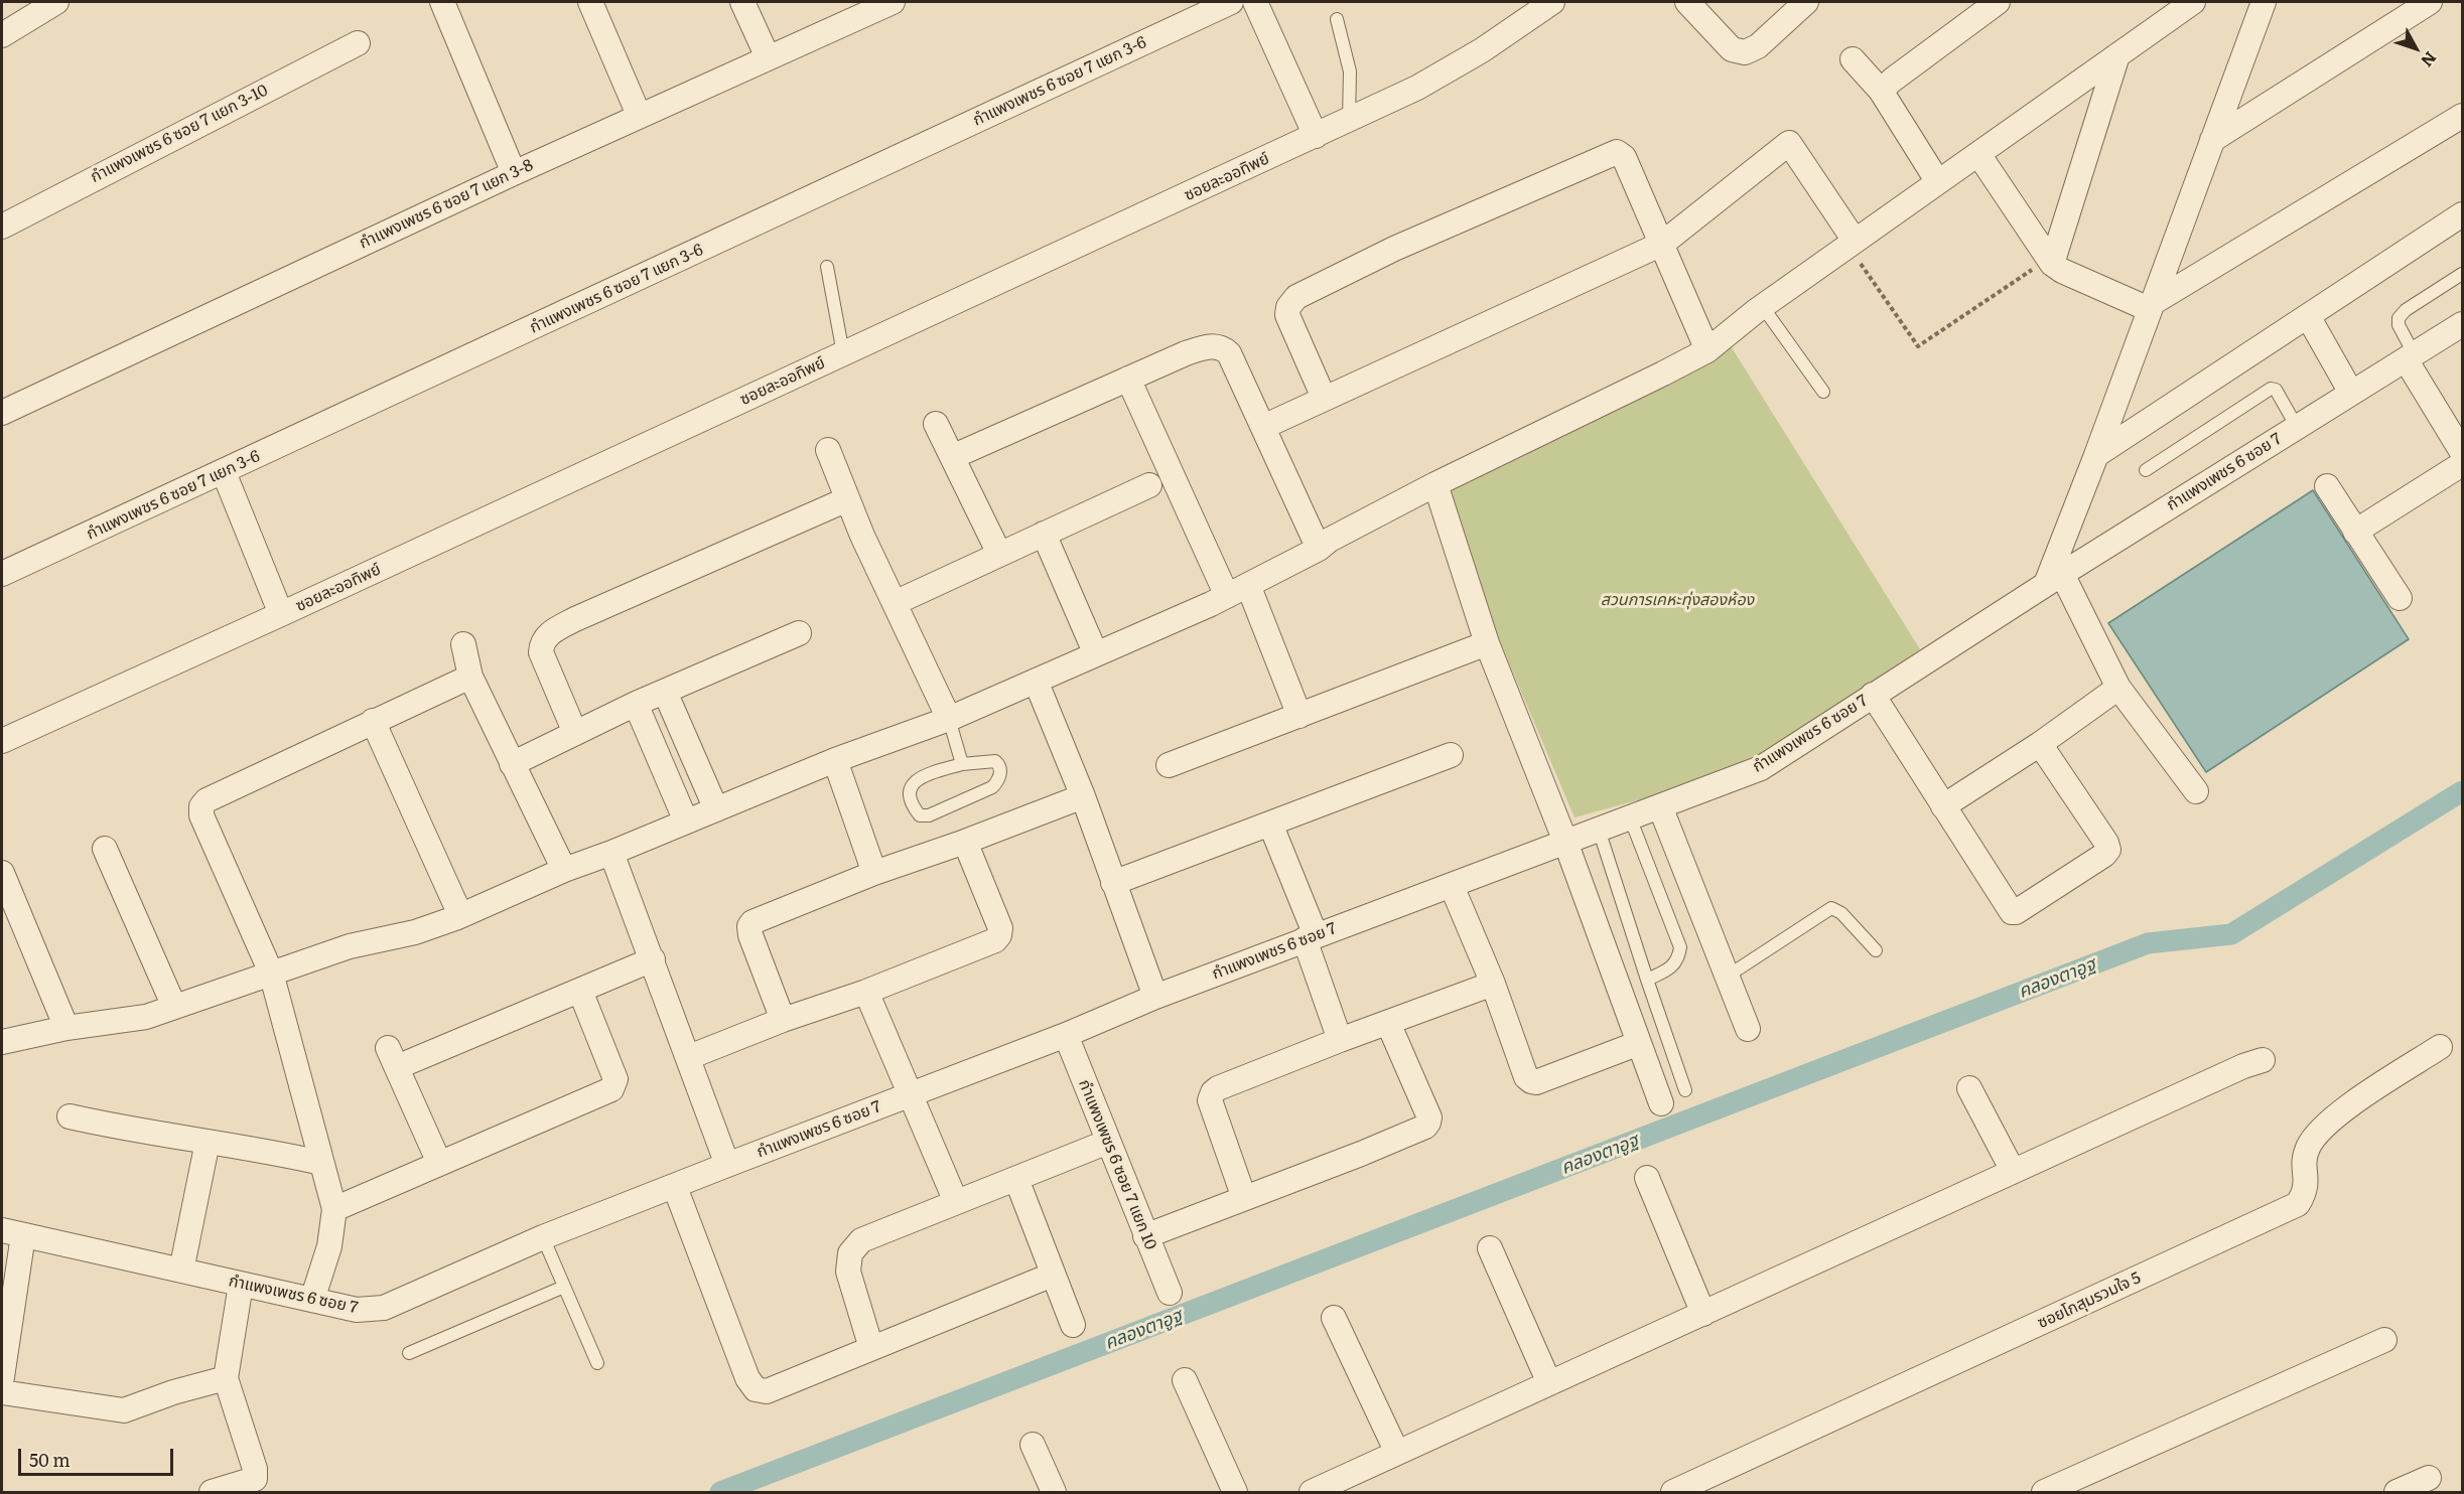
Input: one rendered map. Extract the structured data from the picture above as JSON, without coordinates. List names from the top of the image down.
{
  "streets": {
    "street": [
      "กำแพงเพชร 6 ซอย 7 แยก 3-6",
      "กำแพงเพชร 6 ซอย 7 แยก 3-10",
      "ซอยละออทิพย์",
      "กำแพงเพชร 6 ซอย 7 แยก 3-8",
      "กำแพงเพชร 6 ซอย 7",
      "กำแพงเพชร 6 ซอย 7 แยก 10",
      "ซอยโกสุมรวมใจ 5"
    ]
  },
  "crossings": [
    ["กำแพงเพชร 6 ซอย 7", "กำแพงเพชร 6 ซอย 7 แยก 10"]
  ],
  "water": ["คลองตาอูฐ"],
  "parks": ["สวนการเคหะทุ่งสองห้อง"],
  "scale_bar": "50 m",
  "north": "bottom right"
}
